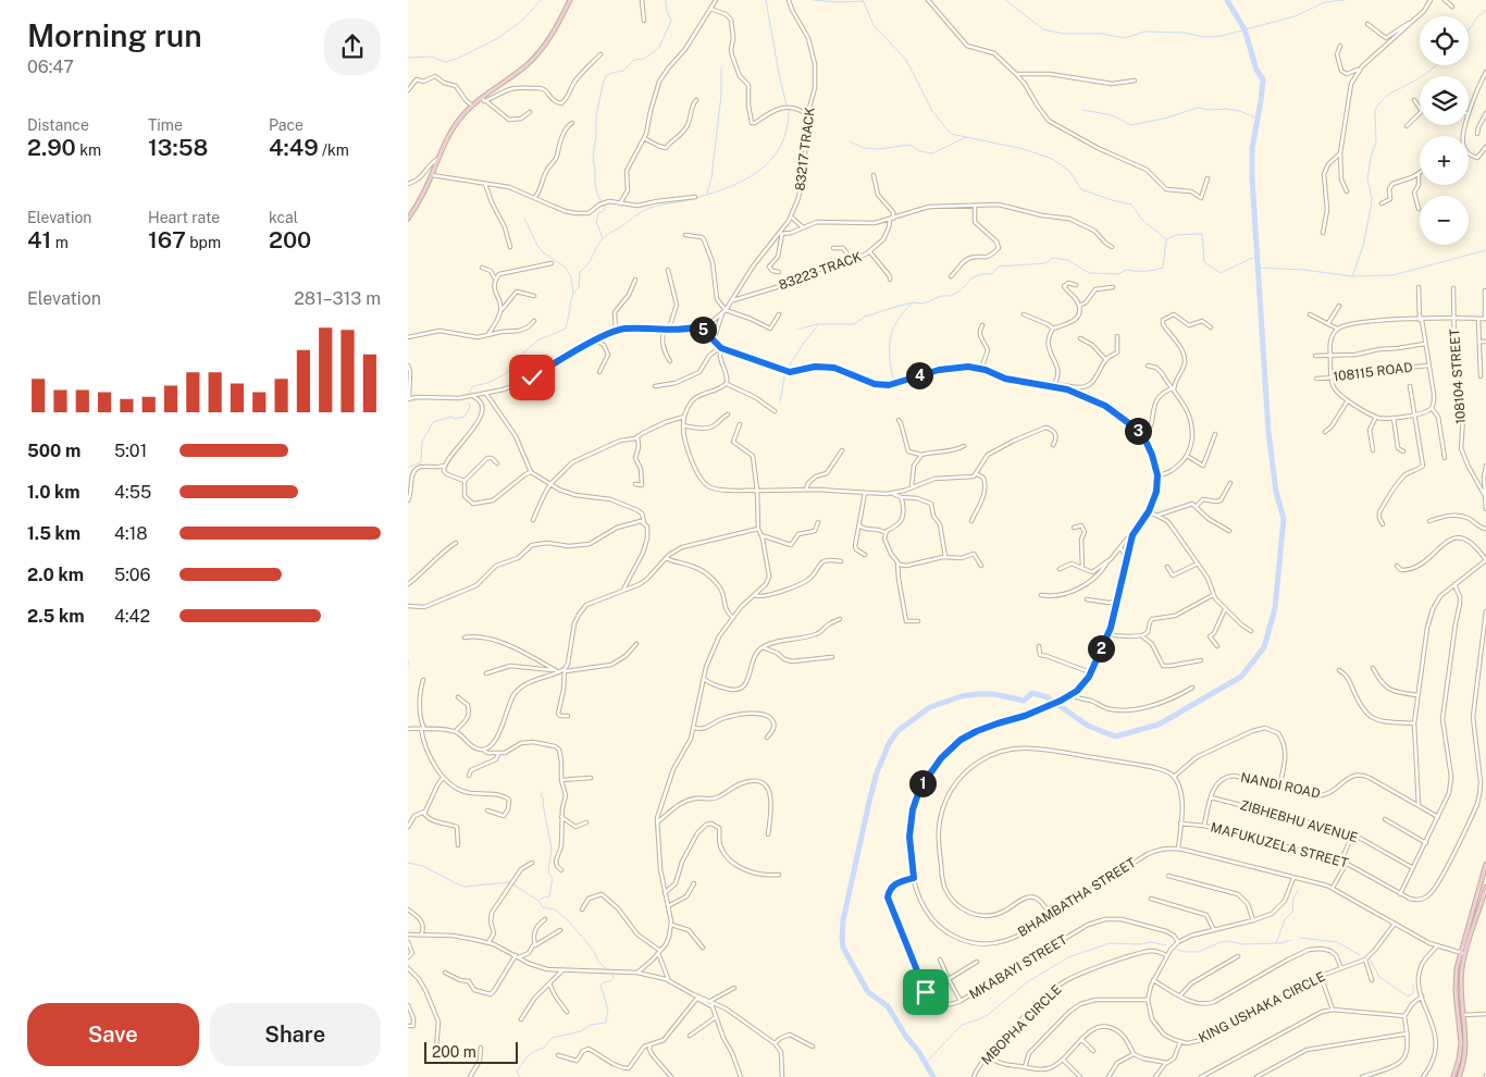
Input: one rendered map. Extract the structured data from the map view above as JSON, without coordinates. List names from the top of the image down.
{
  "streets": {
    "street": [
      "83217 TRACK",
      "83223 TRACK",
      "108115 ROAD",
      "108104 STREET",
      "NANDI ROAD",
      "ZIBHEBHU AVENUE",
      "MAFUKUZELA STREET",
      "BHAMBATHA STREET",
      "MKABAYI STREET",
      "KING USHAKA CIRCLE",
      "MBOPHA CIRCLE"
    ]
  },
  "crossings": [
    ["83217 TRACK", "83223 TRACK"],
    ["NANDI ROAD", "ZIBHEBHU AVENUE"],
    ["NANDI ROAD", "MAFUKUZELA STREET"],
    ["BHAMBATHA STREET", "MKABAYI STREET"],
    ["BHAMBATHA STREET", "KING USHAKA CIRCLE"]
  ],
  "scale_bar": "200 m",
  "page": {
    "heading": ["Morning run", "06:47"],
    "map_buttons": ["+", "−"],
    "stats": [
      ["Distance", "2.90 km"],
      ["Time", "13:58"],
      ["Pace", "4:49 /km"],
      ["Elevation", "41 m"],
      ["Heart rate", "167 bpm"],
      ["kcal", "200"]
    ],
    "chart": ["Elevation", "281–313 m"],
    "pins": [
      "5",
      "4",
      "3",
      "2",
      "1"
    ],
    "list": [
      {
        "name": "500 m",
        "note": "5:01"
      },
      {
        "name": "1.0 km",
        "note": "4:55"
      },
      {
        "name": "1.5 km",
        "note": "4:18"
      },
      {
        "name": "2.0 km",
        "note": "5:06"
      },
      {
        "name": "2.5 km",
        "note": "4:42"
      }
    ],
    "buttons": ["Save", "Share"],
    "scale": "200 m"
  }
}
